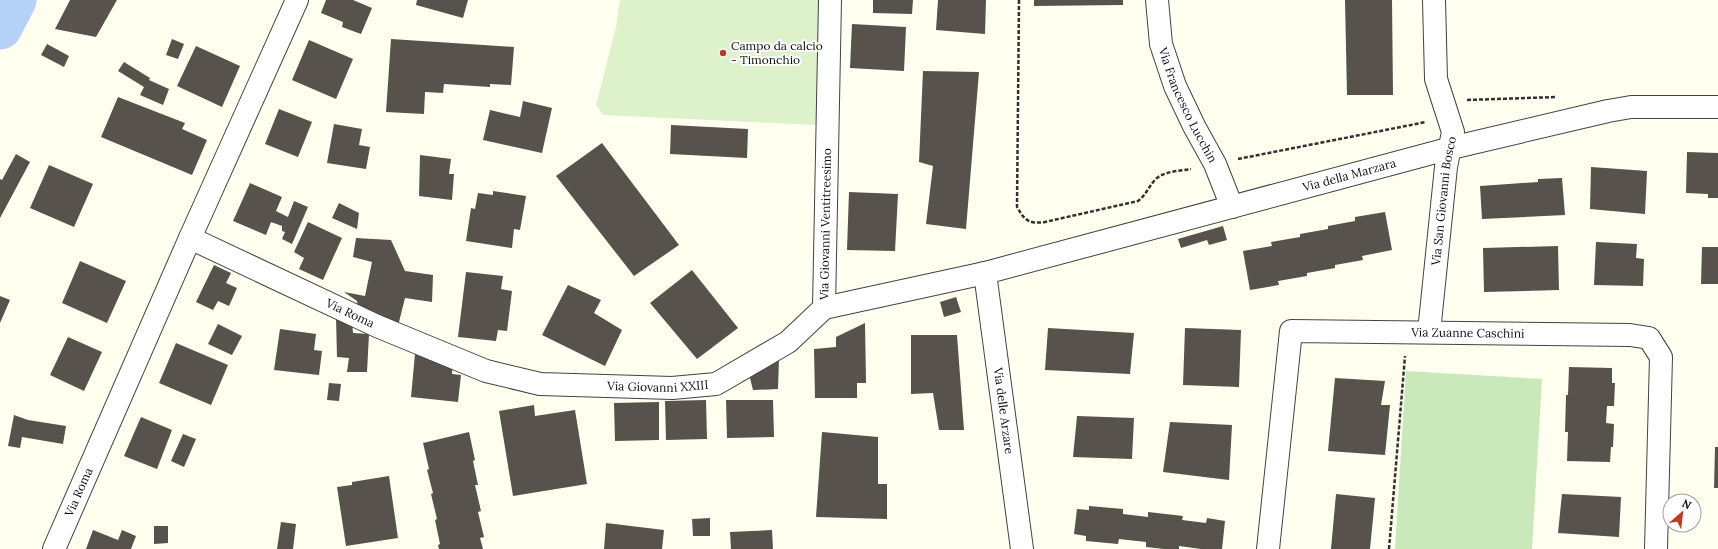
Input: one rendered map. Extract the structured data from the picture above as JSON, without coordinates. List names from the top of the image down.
{
  "streets": {
    "street": [
      "Via Francesco Lucchin",
      "Via della Marzara",
      "Via San Giovanni Bosco",
      "Via Giovanni Ventitreesimo",
      "Via Roma",
      "Via Zuanne Caschini",
      "Via Giovanni XXIII",
      "Via delle Arzare"
    ]
  },
  "crossings": [
    ["Via Francesco Lucchin", "Via della Marzara"],
    ["Via della Marzara", "Via San Giovanni Bosco"],
    ["Via della Marzara", "Via Giovanni Ventitreesimo"],
    ["Via della Marzara", "Via delle Arzare"],
    ["Via San Giovanni Bosco", "Via Zuanne Caschini"],
    ["Via Giovanni Ventitreesimo", "Via Giovanni XXIII"],
    ["Via Giovanni Ventitreesimo", "Via delle Arzare"],
    ["Via Roma", "Via Giovanni XXIII"]
  ],
  "places": ["Campo da calcio - Timonchio"],
  "north": "top right"
}
